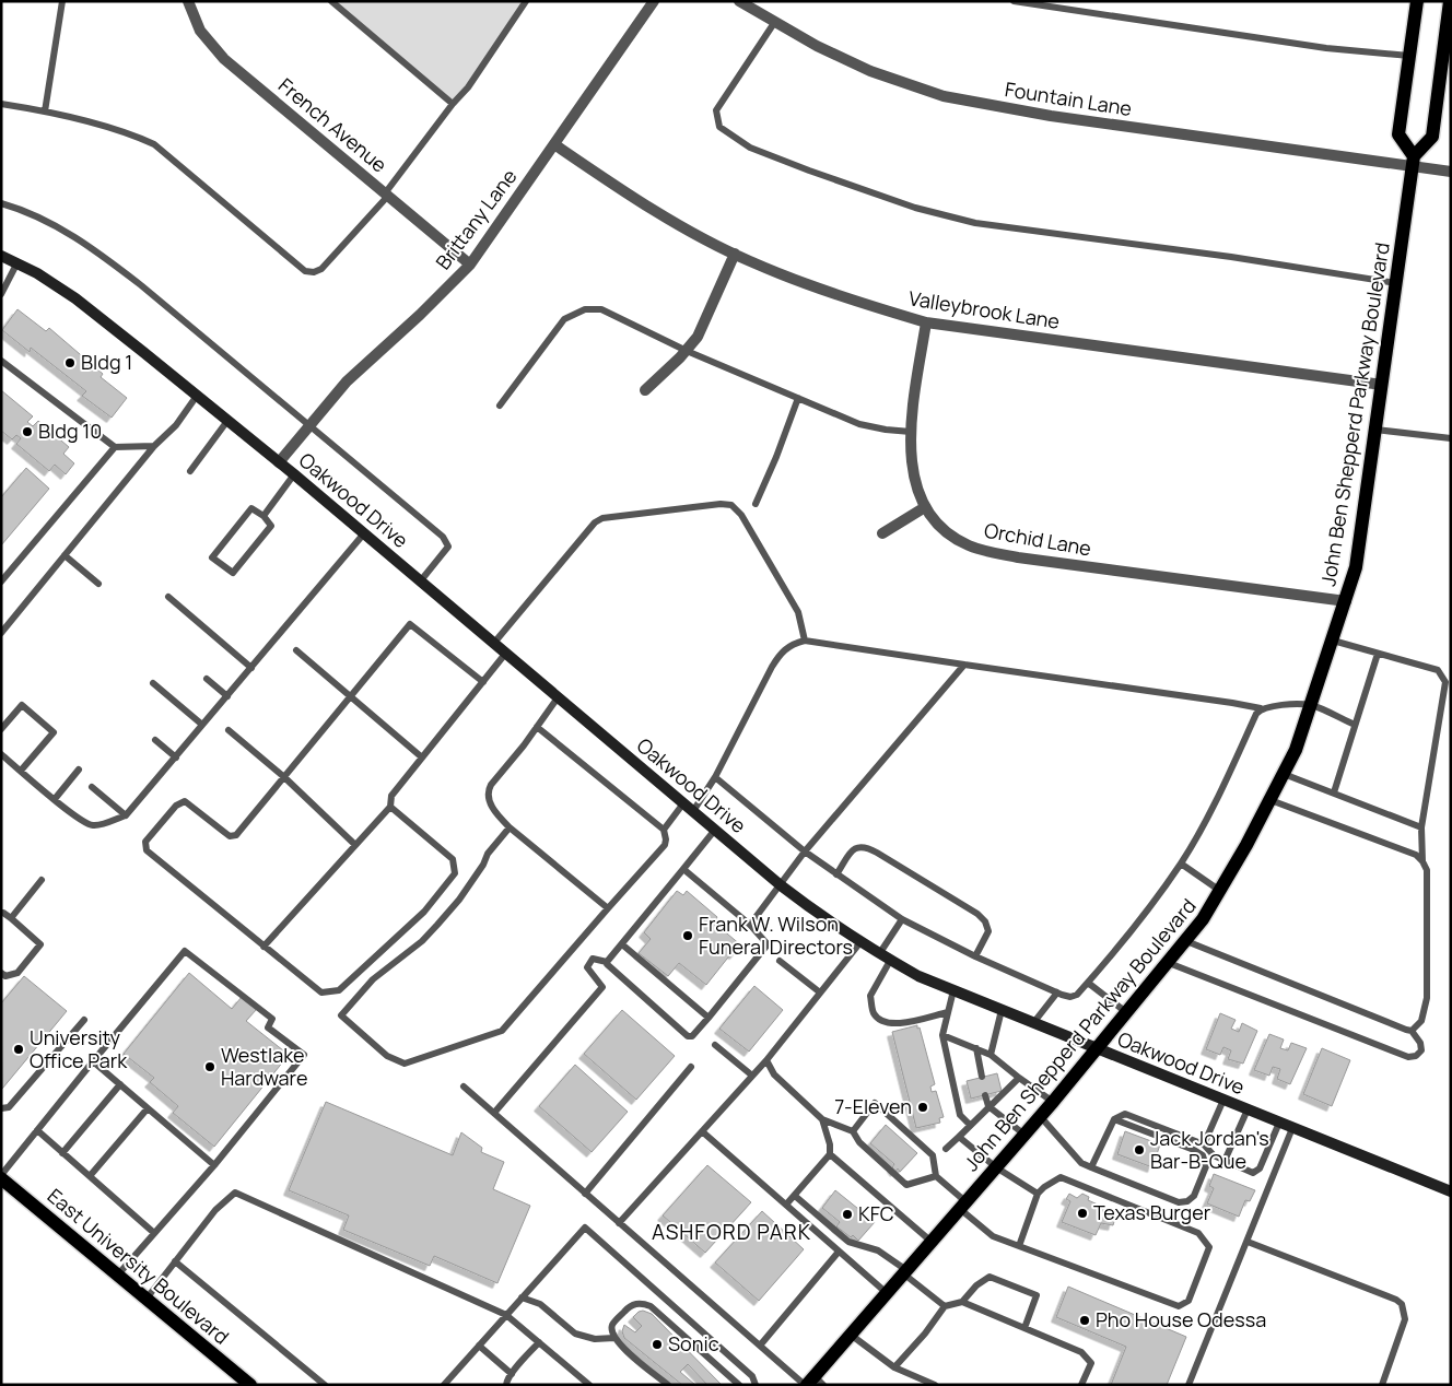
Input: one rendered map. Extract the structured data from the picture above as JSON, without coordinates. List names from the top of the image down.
{
  "streets": {
    "main road": ["John Ben Shepperd Parkway Boulevard", "East University Boulevard"],
    "street": [
      "Fountain Lane",
      "French Avenue",
      "Brittany Lane",
      "Valleybrook Lane",
      "Oakwood Drive",
      "Orchid Lane"
    ]
  },
  "crossings": [
    ["Fountain Lane", "John Ben Shepperd Parkway Boulevard"],
    ["French Avenue", "Brittany Lane"],
    ["Brittany Lane", "Valleybrook Lane"],
    ["Brittany Lane", "Oakwood Drive"],
    ["Valleybrook Lane", "John Ben Shepperd Parkway Boulevard"],
    ["Valleybrook Lane", "Orchid Lane"],
    ["John Ben Shepperd Parkway Boulevard", "Oakwood Drive"],
    ["John Ben Shepperd Parkway Boulevard", "Orchid Lane"]
  ],
  "districts": ["ASHFORD PARK"],
  "places": [
    "Bldg 1",
    "Bldg 10",
    "Frank W. Wilson Funeral Directors",
    "University Office Park",
    "Westlake Hardware",
    "7-Eleven",
    "Jack Jordan's Bar-B-Que",
    "Texas Burger",
    "KFC",
    "Pho House Odessa",
    "Sonic"
  ]
}
